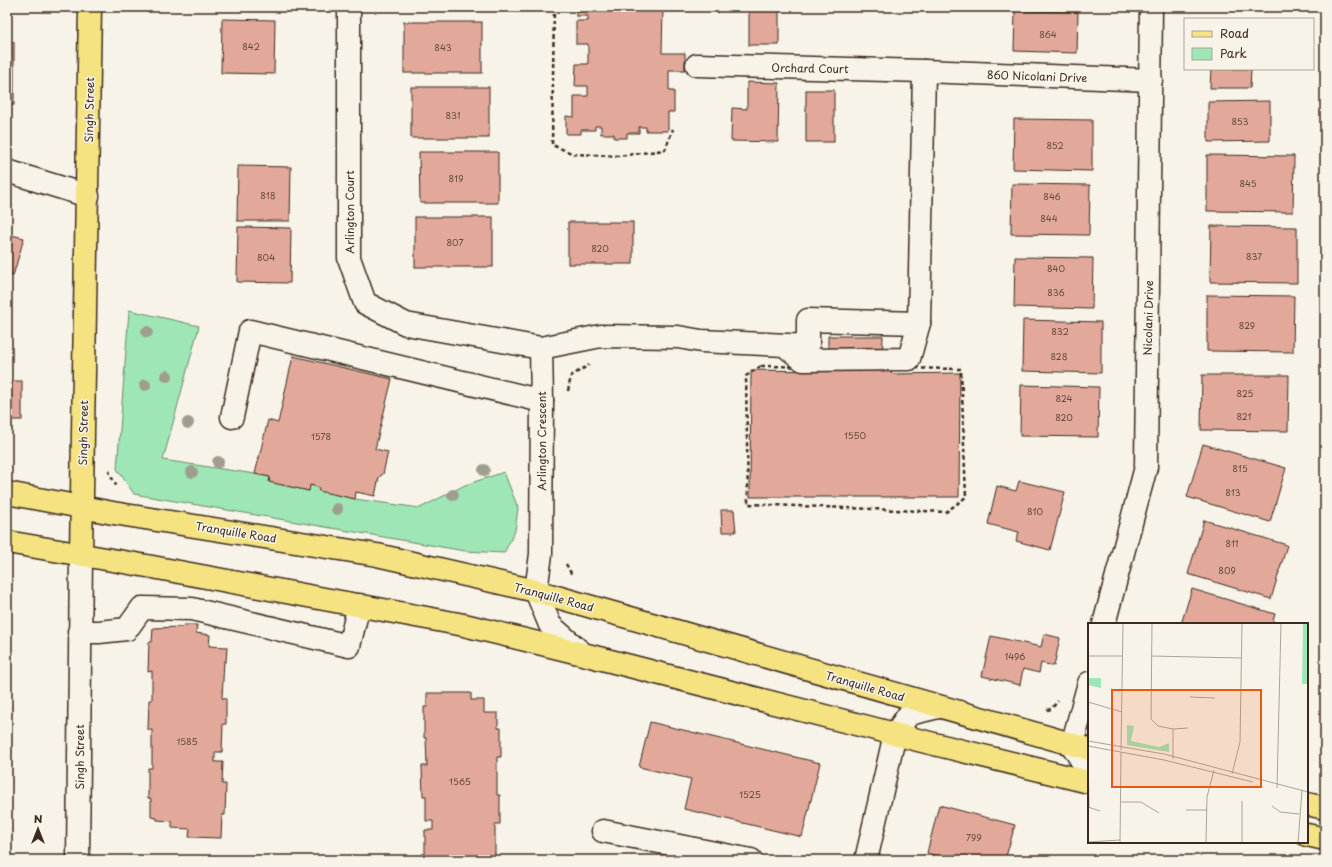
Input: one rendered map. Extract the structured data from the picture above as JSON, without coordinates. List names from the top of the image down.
{
  "streets": {
    "main road": ["Singh Street", "Tranquille Road"],
    "street": [
      "Orchard Court",
      "860 Nicolani Drive",
      "Arlington Court",
      "Nicolani Drive",
      "Arlington Crescent"
    ]
  },
  "crossings": [
    ["Orchard Court", "860 Nicolani Drive"],
    ["860 Nicolani Drive", "Nicolani Drive"],
    ["Singh Street", "Tranquille Road"],
    ["Arlington Court", "Arlington Crescent"],
    ["Arlington Crescent", "Tranquille Road"]
  ],
  "house_numbers": [
    "864",
    "842",
    "843",
    "831",
    "853",
    "852",
    "819",
    "845",
    "818",
    "846",
    "844",
    "807",
    "820",
    "837",
    "804",
    "840",
    "836",
    "829",
    "832",
    "828",
    "825",
    "824",
    "821",
    "820",
    "1550",
    "1578",
    "815",
    "813",
    "810",
    "811",
    "809",
    "1496",
    "1585",
    "1565",
    "1525",
    "799"
  ],
  "legend": ["Road", "Park"],
  "north": "top"
}
